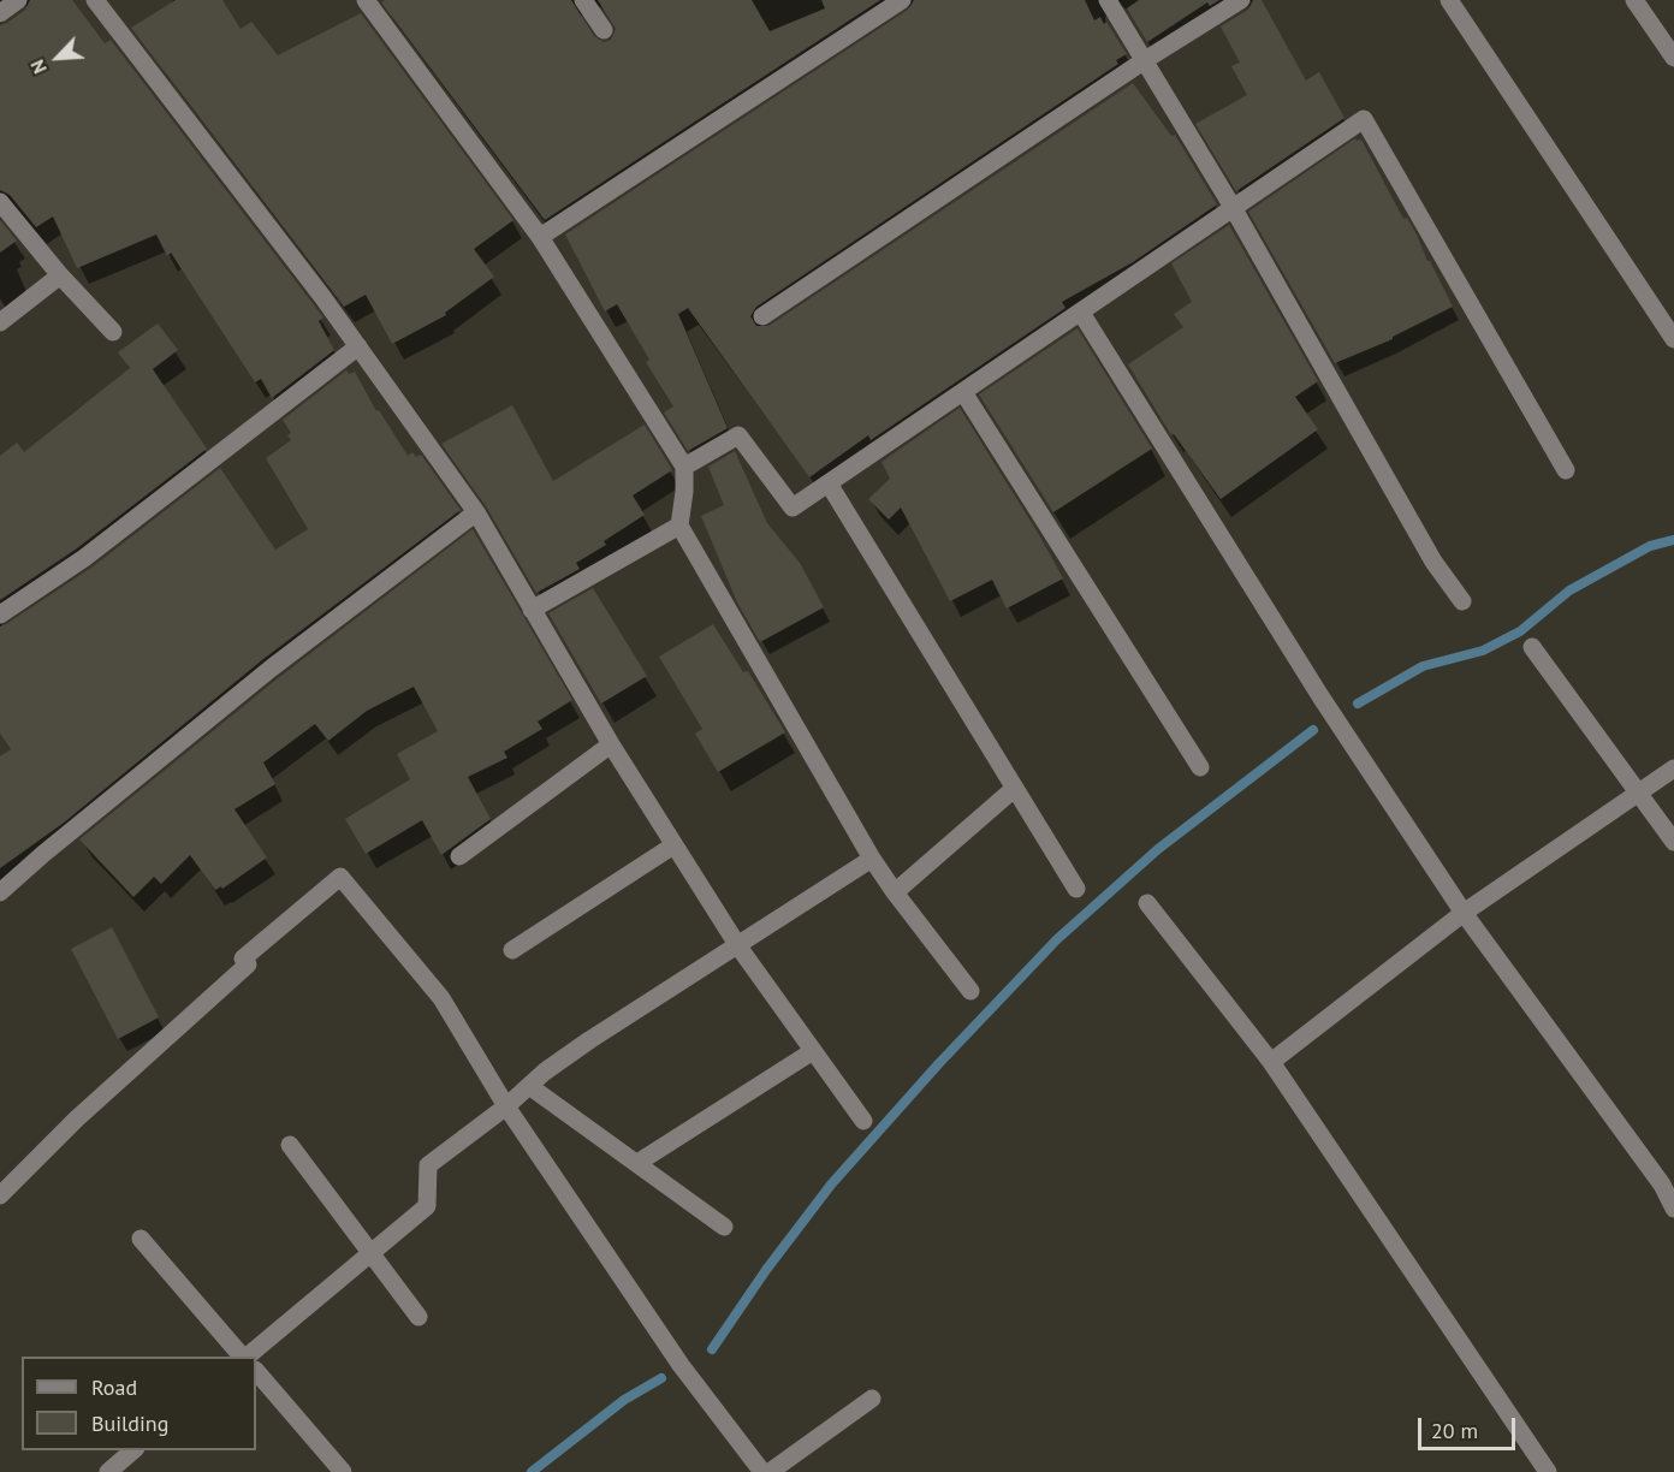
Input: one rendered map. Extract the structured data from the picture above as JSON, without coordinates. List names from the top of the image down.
{
  "legend": ["Road", "Building"],
  "scale_bar": "20 m",
  "north": "bottom left"
}
